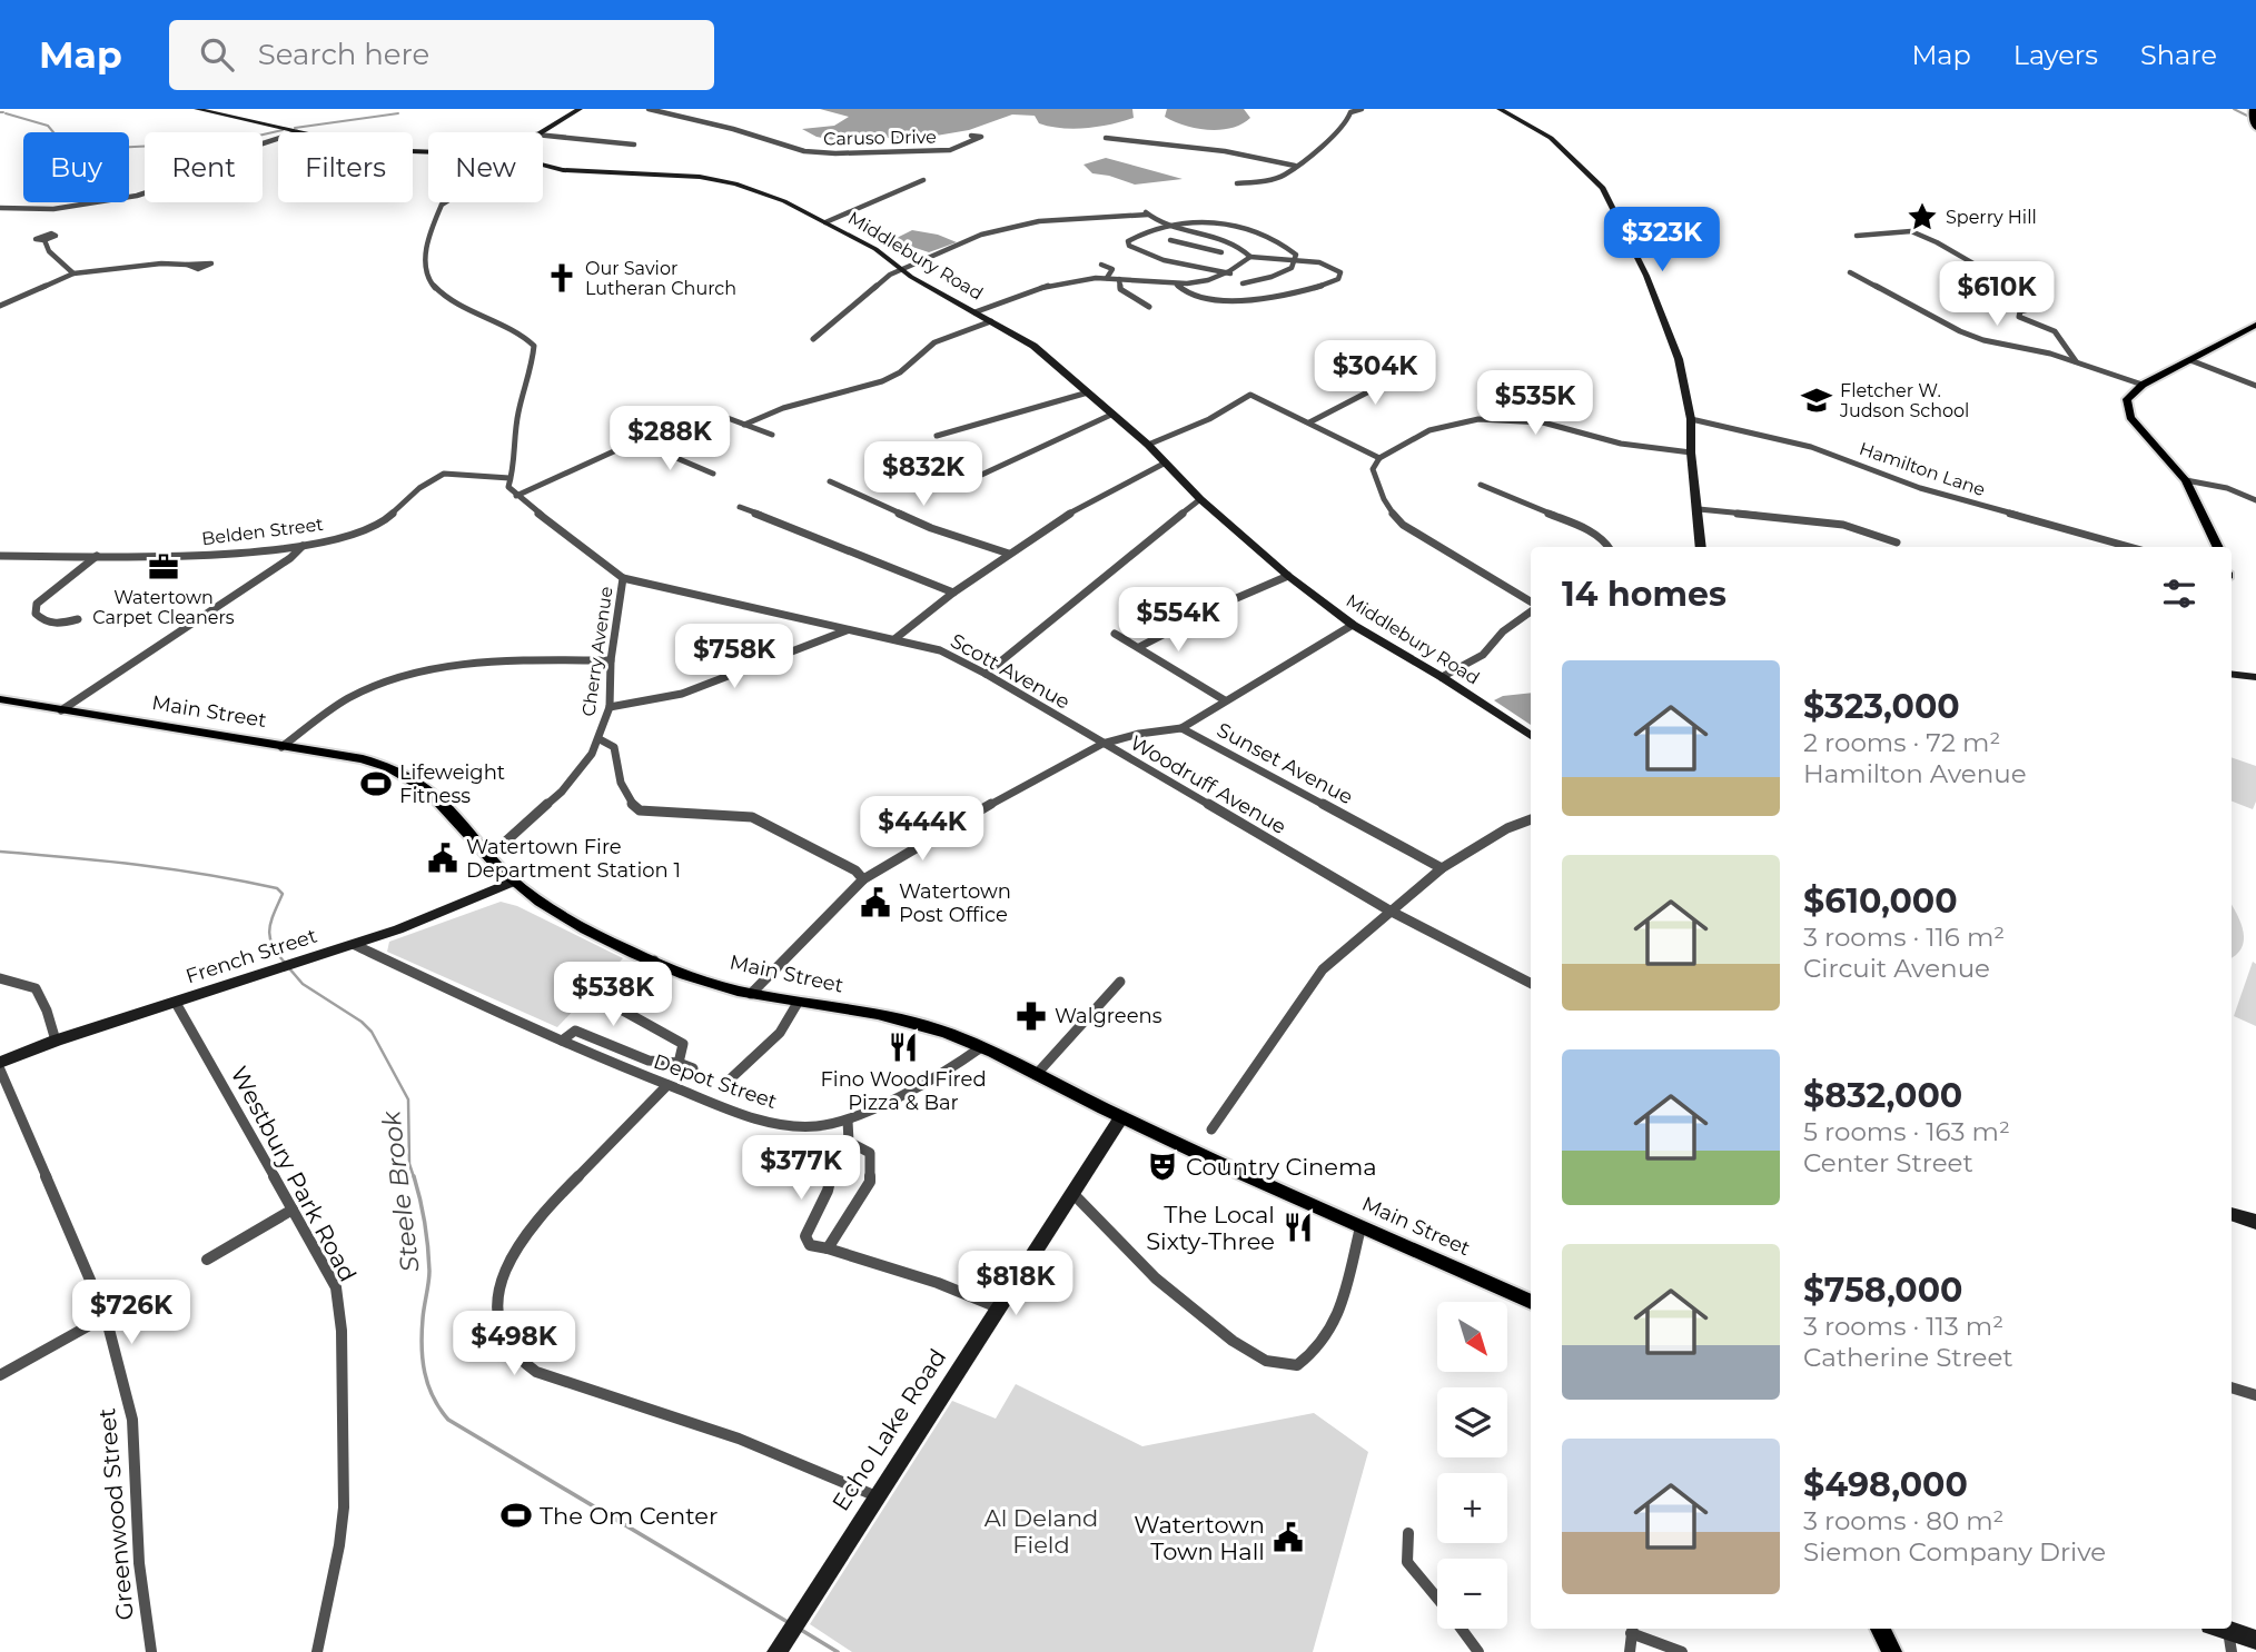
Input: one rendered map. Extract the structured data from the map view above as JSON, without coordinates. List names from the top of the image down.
{
  "streets": {
    "main road": ["Main Street", "Echo Lake Road"],
    "street": [
      "Caruso Drive",
      "Middlebury Road",
      "Hamilton Lane",
      "Belden Street",
      "Cherry Avenue",
      "Scott Avenue",
      "Sunset Avenue",
      "Woodruff Avenue",
      "French Street",
      "Depot Street",
      "Westbury Park Road",
      "Greenwood Street"
    ]
  },
  "crossings": [
    ["Cherry Avenue", "Scott Avenue"],
    ["Cherry Avenue", "Main Street"],
    ["Scott Avenue", "Woodruff Avenue"],
    ["Main Street", "Woodruff Avenue"],
    ["Main Street", "French Street"],
    ["Main Street", "Depot Street"],
    ["Main Street", "Echo Lake Road"],
    ["French Street", "Depot Street"],
    ["French Street", "Westbury Park Road"]
  ],
  "water": ["Steele Brook"],
  "parks": ["Al Deland Field"],
  "places": {
    "place": ["Sperry Hill"],
    "church": ["Our Savior Lutheran Church"],
    "school or university": ["Fletcher W. Judson School"],
    "office": ["Watertown Carpet Cleaners"],
    "sports": ["Lifeweight Fitness", "The Om Center"],
    "public building": ["Watertown Fire Department Station 1", "Watertown Post Office", "Watertown Town Hall"],
    "pharmacy": ["Walgreens"],
    "restaurant": ["Fino Wood Fired Pizza & Bar", "The Local Sixty-Three"],
    "theatre": ["Country Cinema"]
  },
  "north": "bottom right",
  "page": {
    "header": "Map",
    "search": "Search here",
    "nav": ["Map", "Layers", "Share"],
    "chip": [
      "Buy",
      "Rent",
      "Filters",
      "New"
    ],
    "price": [
      "$323K",
      "$610K",
      "$304K",
      "$535K",
      "$288K",
      "$832K",
      "$554K",
      "$758K",
      "$444K",
      "$538K",
      "$377K",
      "$818K",
      "$726K",
      "$498K"
    ],
    "heading": "14 homes",
    "list": [
      {
        "name": "$323,000",
        "note": "2 rooms · 72 m² · Hamilton Avenue"
      },
      {
        "name": "$610,000",
        "note": "3 rooms · 116 m² · Circuit Avenue"
      },
      {
        "name": "$832,000",
        "note": "5 rooms · 163 m² · Center Street"
      },
      {
        "name": "$758,000",
        "note": "3 rooms · 113 m² · Catherine Street"
      },
      {
        "name": "$498,000",
        "note": "3 rooms · 80 m² · Siemon Company Drive"
      }
    ],
    "map_buttons": ["+", "−"]
  }
}
